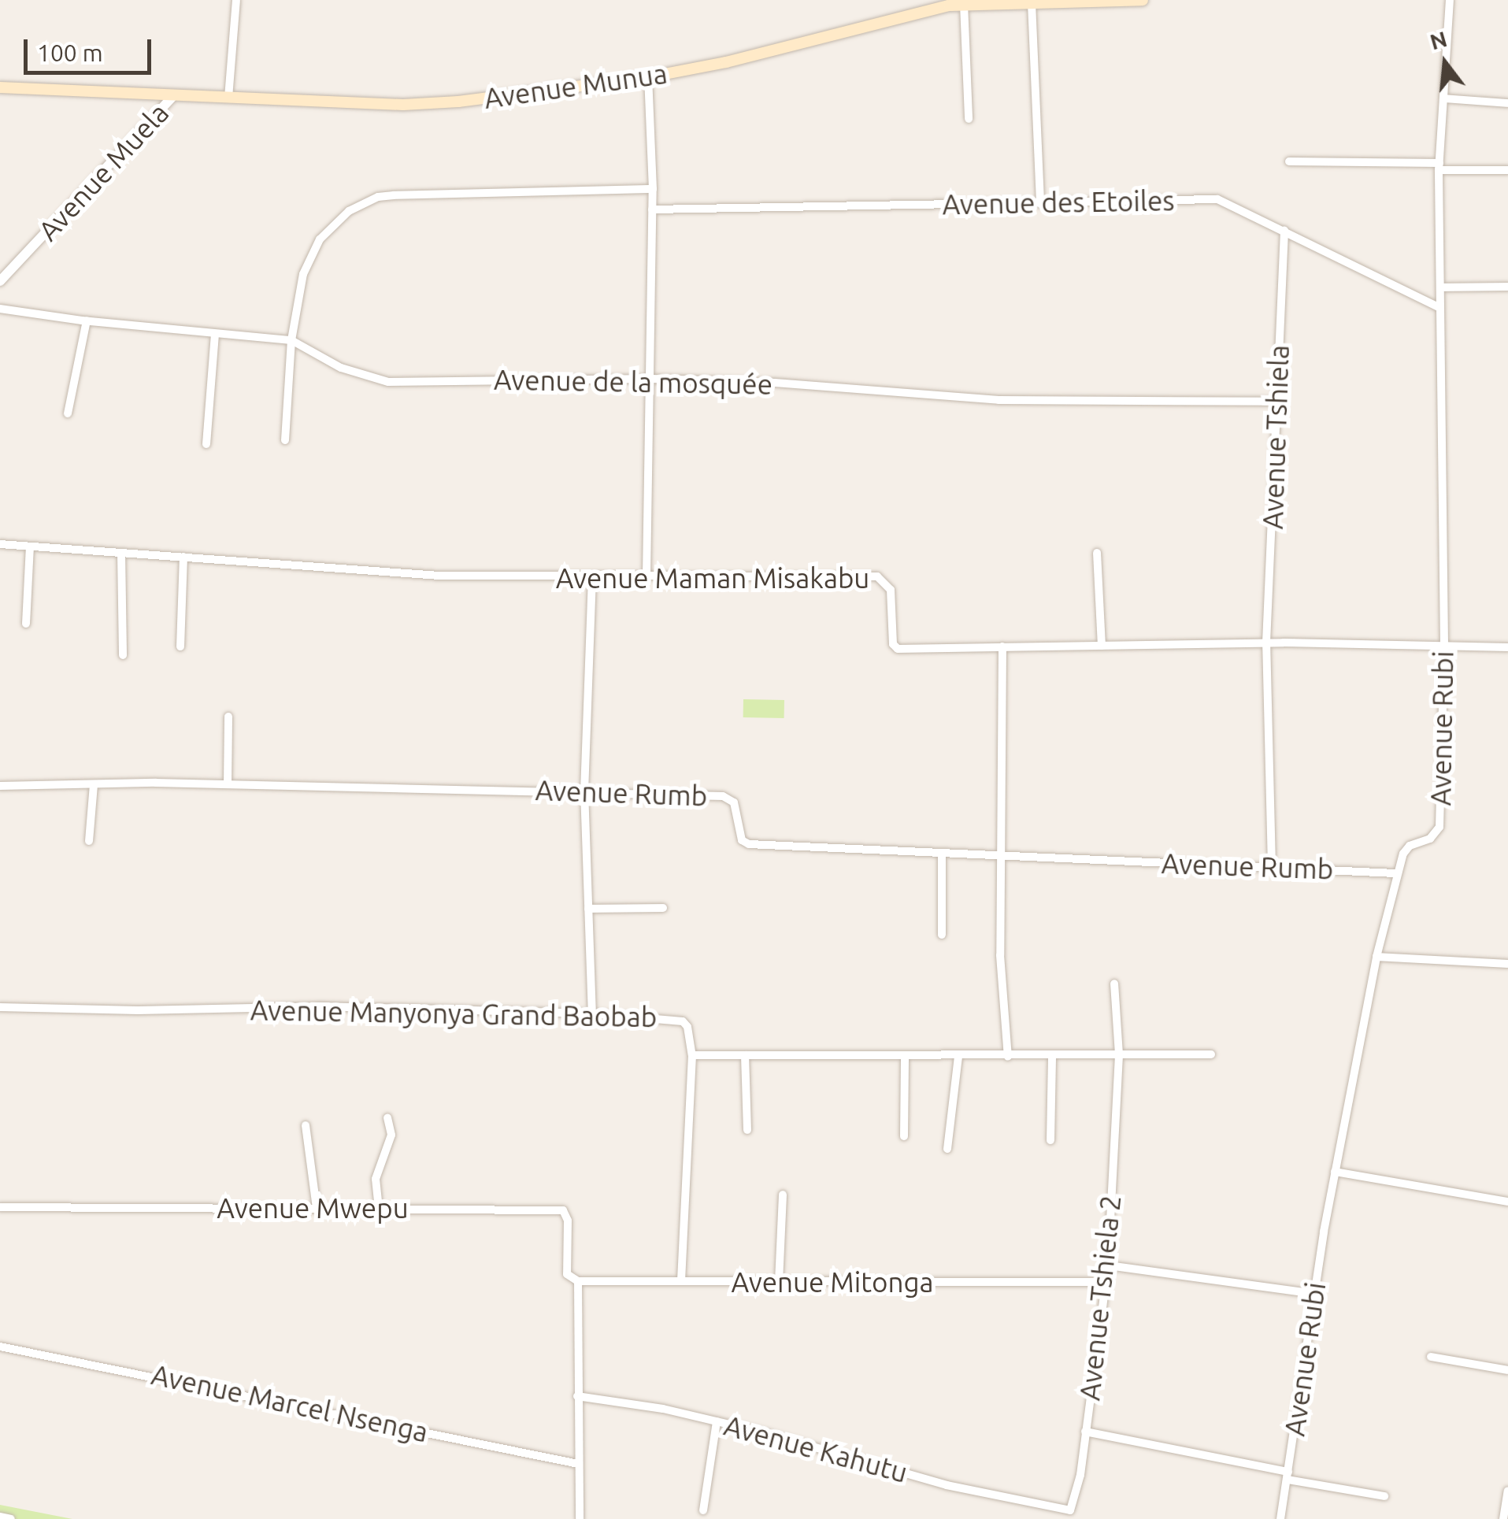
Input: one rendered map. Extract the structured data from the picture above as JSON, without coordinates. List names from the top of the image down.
{
  "streets": {
    "main road": ["Avenue Munua"],
    "street": [
      "Avenue Muela",
      "Avenue des Etoiles",
      "Avenue de la mosquée",
      "Avenue Tshiela",
      "Avenue Maman Misakabu",
      "Avenue Rubi",
      "Avenue Rumb",
      "Avenue Manyonya Grand Baobab",
      "Avenue Mwepu",
      "Avenue Mitonga",
      "Avenue Tshiela 2",
      "Avenue Marcel Nsenga",
      "Avenue Kahutu"
    ]
  },
  "crossings": [
    ["Avenue Munua", "Avenue Muela"],
    ["Avenue des Etoiles", "Avenue Tshiela"],
    ["Avenue des Etoiles", "Avenue Rubi"],
    ["Avenue de la mosquée", "Avenue Tshiela"],
    ["Avenue Tshiela", "Avenue Maman Misakabu"],
    ["Avenue Tshiela", "Avenue Rumb"],
    ["Avenue Maman Misakabu", "Avenue Rubi"],
    ["Avenue Rubi", "Avenue Rumb"],
    ["Avenue Mwepu", "Avenue Mitonga"],
    ["Avenue Mitonga", "Avenue Tshiela 2"],
    ["Avenue Tshiela 2", "Avenue Kahutu"]
  ],
  "scale_bar": "100 m",
  "north": "top"
}
